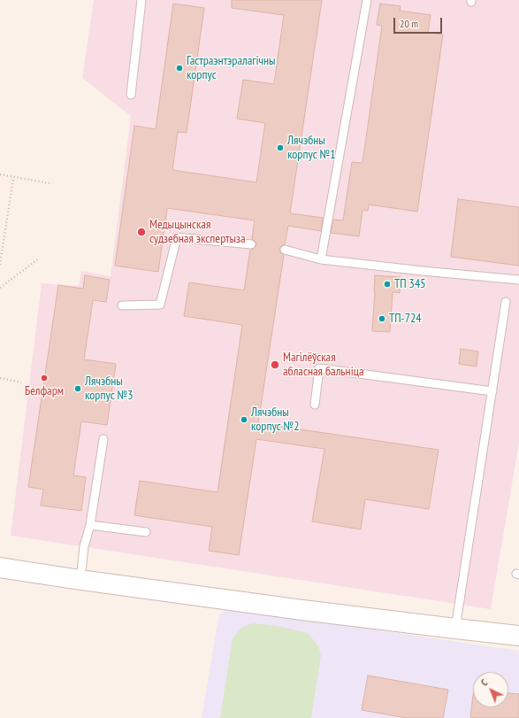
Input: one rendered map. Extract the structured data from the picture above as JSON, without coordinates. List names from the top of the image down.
{
  "places": [
    "Гастраэнтэралагічны корпус",
    "Лячэбны корпус №1",
    "Медыцынская судзебная экспертыза",
    "ТП 345",
    "ТП-724",
    "Магілёўская абласная бальніца",
    "Белфарм",
    "Лячэбны корпус №3",
    "Лячэбны корпус №2"
  ],
  "scale_bar": "20 m",
  "north": "top left"
}
